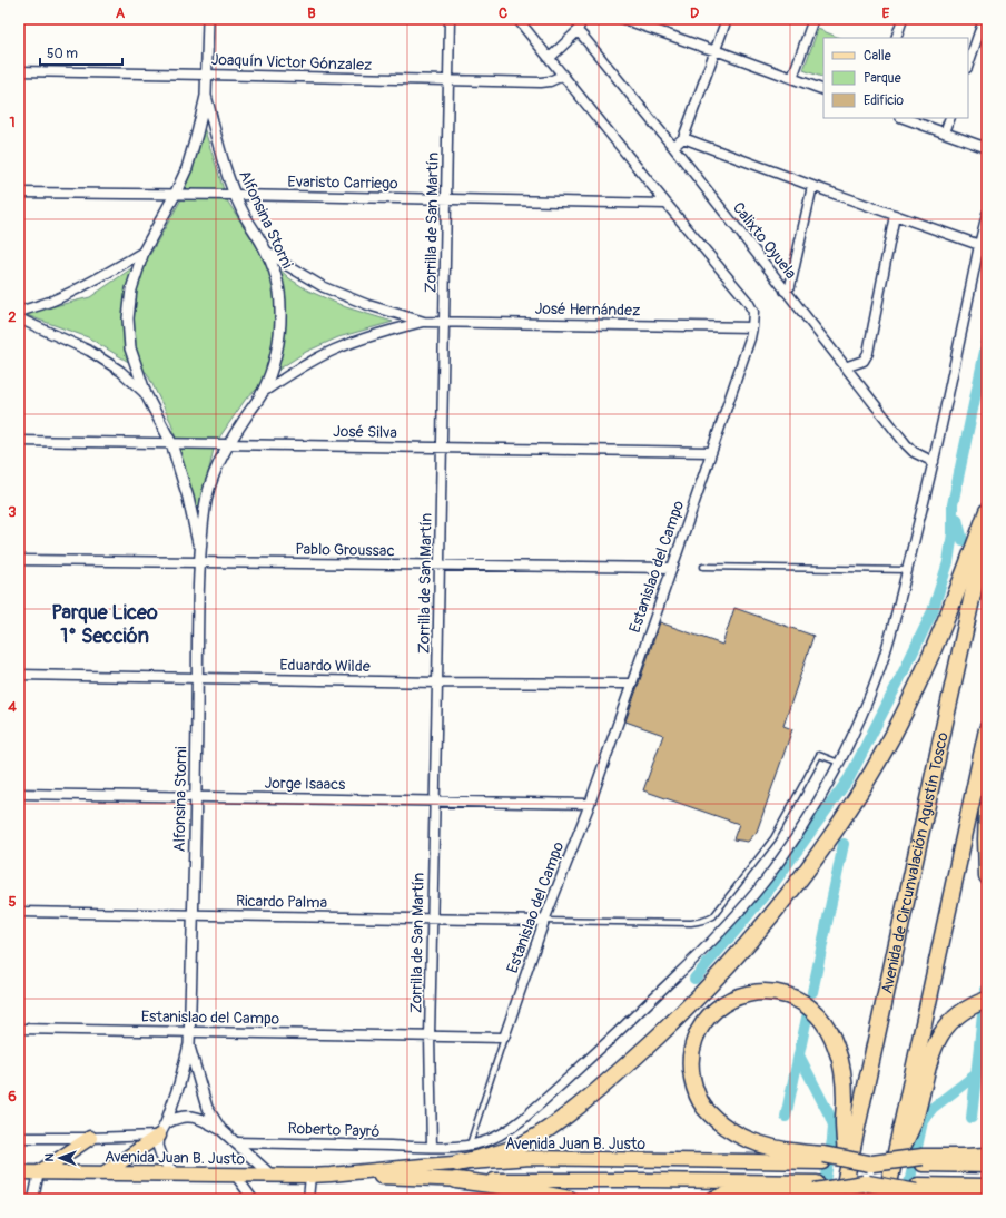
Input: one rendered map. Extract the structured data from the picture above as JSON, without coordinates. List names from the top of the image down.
{
  "streets": {
    "highway": ["Avenida de Circunvalación Agustín Tosco"],
    "main road": ["Avenida Juan B. Justo"],
    "street": [
      "Joaquín Victor Gónzalez",
      "Evaristo Carriego",
      "Alfonsina Storni",
      "Zorrilla de San Martín",
      "Calixto Oyuela",
      "José Hernández",
      "José Silva",
      "Pablo Groussac",
      "Estanislao del Campo",
      "Eduardo Wilde",
      "Jorge Isaacs",
      "Ricardo Palma",
      "Roberto Payró"
    ]
  },
  "crossings": [
    ["Joaquín Victor Gónzalez", "Alfonsina Storni"],
    ["Joaquín Victor Gónzalez", "Zorrilla de San Martín"],
    ["Evaristo Carriego", "Alfonsina Storni"],
    ["Evaristo Carriego", "Zorrilla de San Martín"],
    ["Alfonsina Storni", "José Hernández"],
    ["Alfonsina Storni", "José Silva"],
    ["Alfonsina Storni", "Pablo Groussac"],
    ["Alfonsina Storni", "Estanislao del Campo"],
    ["Alfonsina Storni", "Eduardo Wilde"],
    ["Alfonsina Storni", "Jorge Isaacs"],
    ["Alfonsina Storni", "Ricardo Palma"],
    ["Alfonsina Storni", "Roberto Payró"],
    ["Alfonsina Storni", "Avenida Juan B. Justo"],
    ["Zorrilla de San Martín", "José Hernández"],
    ["Zorrilla de San Martín", "José Silva"],
    ["Zorrilla de San Martín", "Pablo Groussac"],
    ["Zorrilla de San Martín", "Estanislao del Campo"],
    ["Zorrilla de San Martín", "Eduardo Wilde"],
    ["Zorrilla de San Martín", "Jorge Isaacs"],
    ["Zorrilla de San Martín", "Ricardo Palma"],
    ["Zorrilla de San Martín", "Roberto Payró"],
    ["Calixto Oyuela", "Roberto Payró"],
    ["José Hernández", "Estanislao del Campo"],
    ["José Silva", "Estanislao del Campo"],
    ["Pablo Groussac", "Estanislao del Campo"],
    ["Estanislao del Campo", "Eduardo Wilde"],
    ["Estanislao del Campo", "Jorge Isaacs"],
    ["Estanislao del Campo", "Ricardo Palma"]
  ],
  "districts": ["Parque Liceo 1° Sección"],
  "legend": ["Calle", "Parque", "Edificio"],
  "scale_bar": "50 m",
  "north": "left",
  "grid": {
    "columns": [
      "A",
      "B",
      "C",
      "D",
      "E"
    ],
    "rows": [
      "1",
      "2",
      "3",
      "4",
      "5",
      "6"
    ]
  }
}
